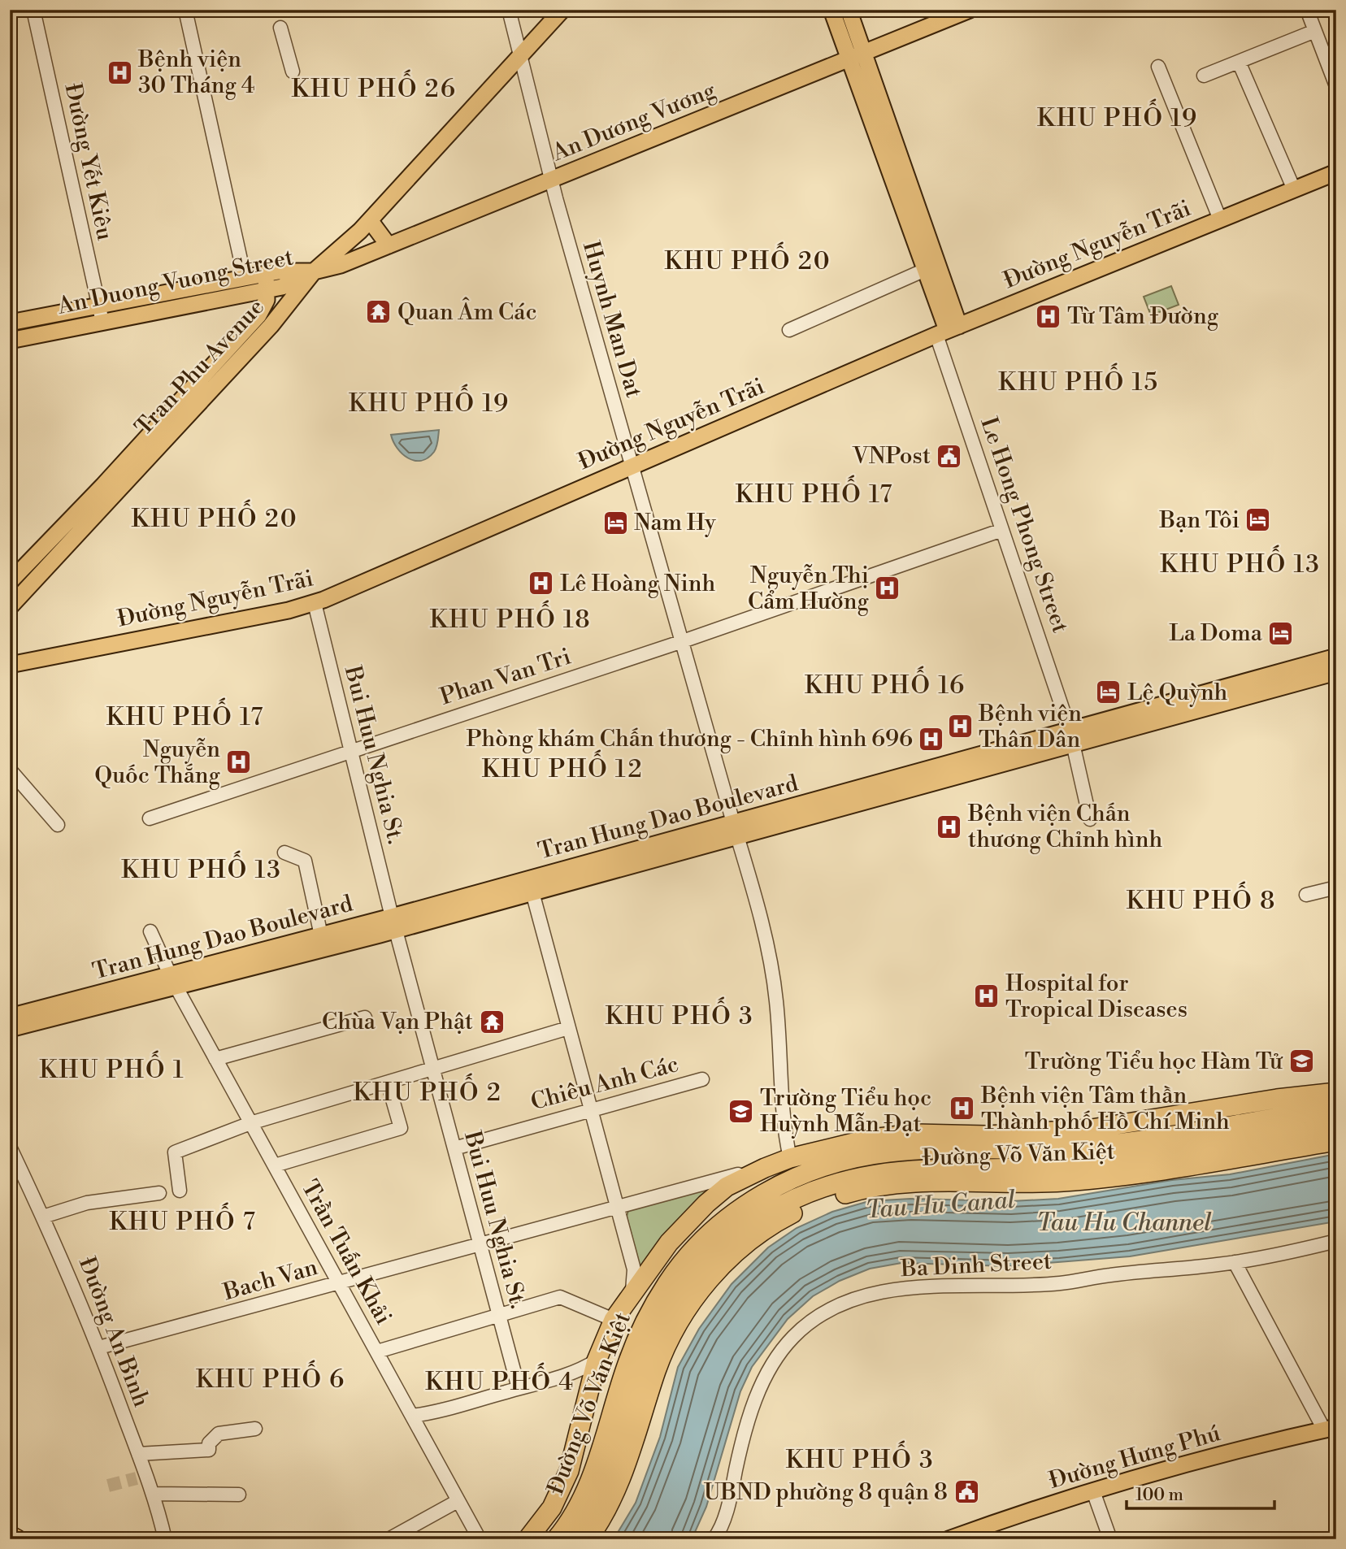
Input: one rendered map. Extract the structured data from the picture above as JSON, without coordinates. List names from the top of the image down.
{
  "streets": {
    "highway": ["Đường Võ Văn Kiệt"],
    "main road": [
      "An Dương Vương",
      "Đường Nguyễn Trãi",
      "An Duong Vuong Street",
      "Tran Phu Avenue",
      "Le Hong Phong Street",
      "Tran Hung Dao Boulevard",
      "Đường Hưng Phú"
    ],
    "street": [
      "Đường Yết Kiêu",
      "Huynh Man Dat",
      "Phan Van Tri",
      "Bui Huu Nghia St.",
      "Chiêu Anh Các",
      "Trần Tuấn Khải",
      "Ba Dinh Street",
      "Bach Van",
      "Đường An Bình"
    ]
  },
  "crossings": [
    ["An Dương Vương", "An Duong Vuong Street"],
    ["An Dương Vương", "Huynh Man Dat"],
    ["An Dương Vương", "Tran Phu Avenue"],
    ["An Dương Vương", "Le Hong Phong Street"],
    ["Đường Yết Kiêu", "An Duong Vuong Street"],
    ["Đường Nguyễn Trãi", "Huynh Man Dat"],
    ["Đường Nguyễn Trãi", "Le Hong Phong Street"],
    ["Đường Nguyễn Trãi", "Bui Huu Nghia St."],
    ["An Duong Vuong Street", "Tran Phu Avenue"],
    ["Huynh Man Dat", "Tran Phu Avenue"],
    ["Huynh Man Dat", "Phan Van Tri"],
    ["Huynh Man Dat", "Tran Hung Dao Boulevard"],
    ["Huynh Man Dat", "Đường Võ Văn Kiệt"],
    ["Le Hong Phong Street", "Phan Van Tri"],
    ["Le Hong Phong Street", "Tran Hung Dao Boulevard"],
    ["Phan Van Tri", "Bui Huu Nghia St."],
    ["Bui Huu Nghia St.", "Tran Hung Dao Boulevard"],
    ["Bui Huu Nghia St.", "Chiêu Anh Các"],
    ["Bui Huu Nghia St.", "Bach Van"],
    ["Tran Hung Dao Boulevard", "Trần Tuấn Khải"],
    ["Đường Võ Văn Kiệt", "Bach Van"],
    ["Trần Tuấn Khải", "Bach Van"],
    ["Bach Van", "Đường An Bình"]
  ],
  "districts": [
    "KHU PHỐ 26",
    "KHU PHỐ 19",
    "KHU PHỐ 20",
    "KHU PHỐ 15",
    "KHU PHỐ 19",
    "KHU PHỐ 17",
    "KHU PHỐ 20",
    "KHU PHỐ 13",
    "KHU PHỐ 18",
    "KHU PHỐ 16",
    "KHU PHỐ 17",
    "KHU PHỐ 12",
    "KHU PHỐ 13",
    "KHU PHỐ 8",
    "KHU PHỐ 3",
    "KHU PHỐ 1",
    "KHU PHỐ 2",
    "KHU PHỐ 7",
    "KHU PHỐ 6",
    "KHU PHỐ 4",
    "KHU PHỐ 3"
  ],
  "water": ["Tau Hu Canal", "Tau Hu Channel"],
  "places": {
    "hospital": [
      "Bệnh viện 30 Tháng 4",
      "Từ Tâm Đường",
      "Lê Hoàng Ninh",
      "Nguyễn Thị Cẩm Hường",
      "Bệnh viện Thân Dân",
      "Phòng khám Chấn thương - Chỉnh hình 696",
      "Nguyễn Quốc Thắng",
      "Bệnh viện Chấn thương Chỉnh hình",
      "Hospital for Tropical Diseases",
      "Bệnh viện Tâm thần Thành phố Hồ Chí Minh"
    ],
    "temple": ["Quan Âm Các", "Chùa Vạn Phật"],
    "public building": ["VNPost", "UBND phường 8 quận 8"],
    "hotel": [
      "Bạn Tôi",
      "Nam Hy",
      "La Doma",
      "Lệ Quỳnh"
    ],
    "school or university": ["Trường Tiểu học Hàm Tử", "Trường Tiểu học Huỳnh Mẫn Đạt"]
  },
  "scale_bar": "100 m"
}
